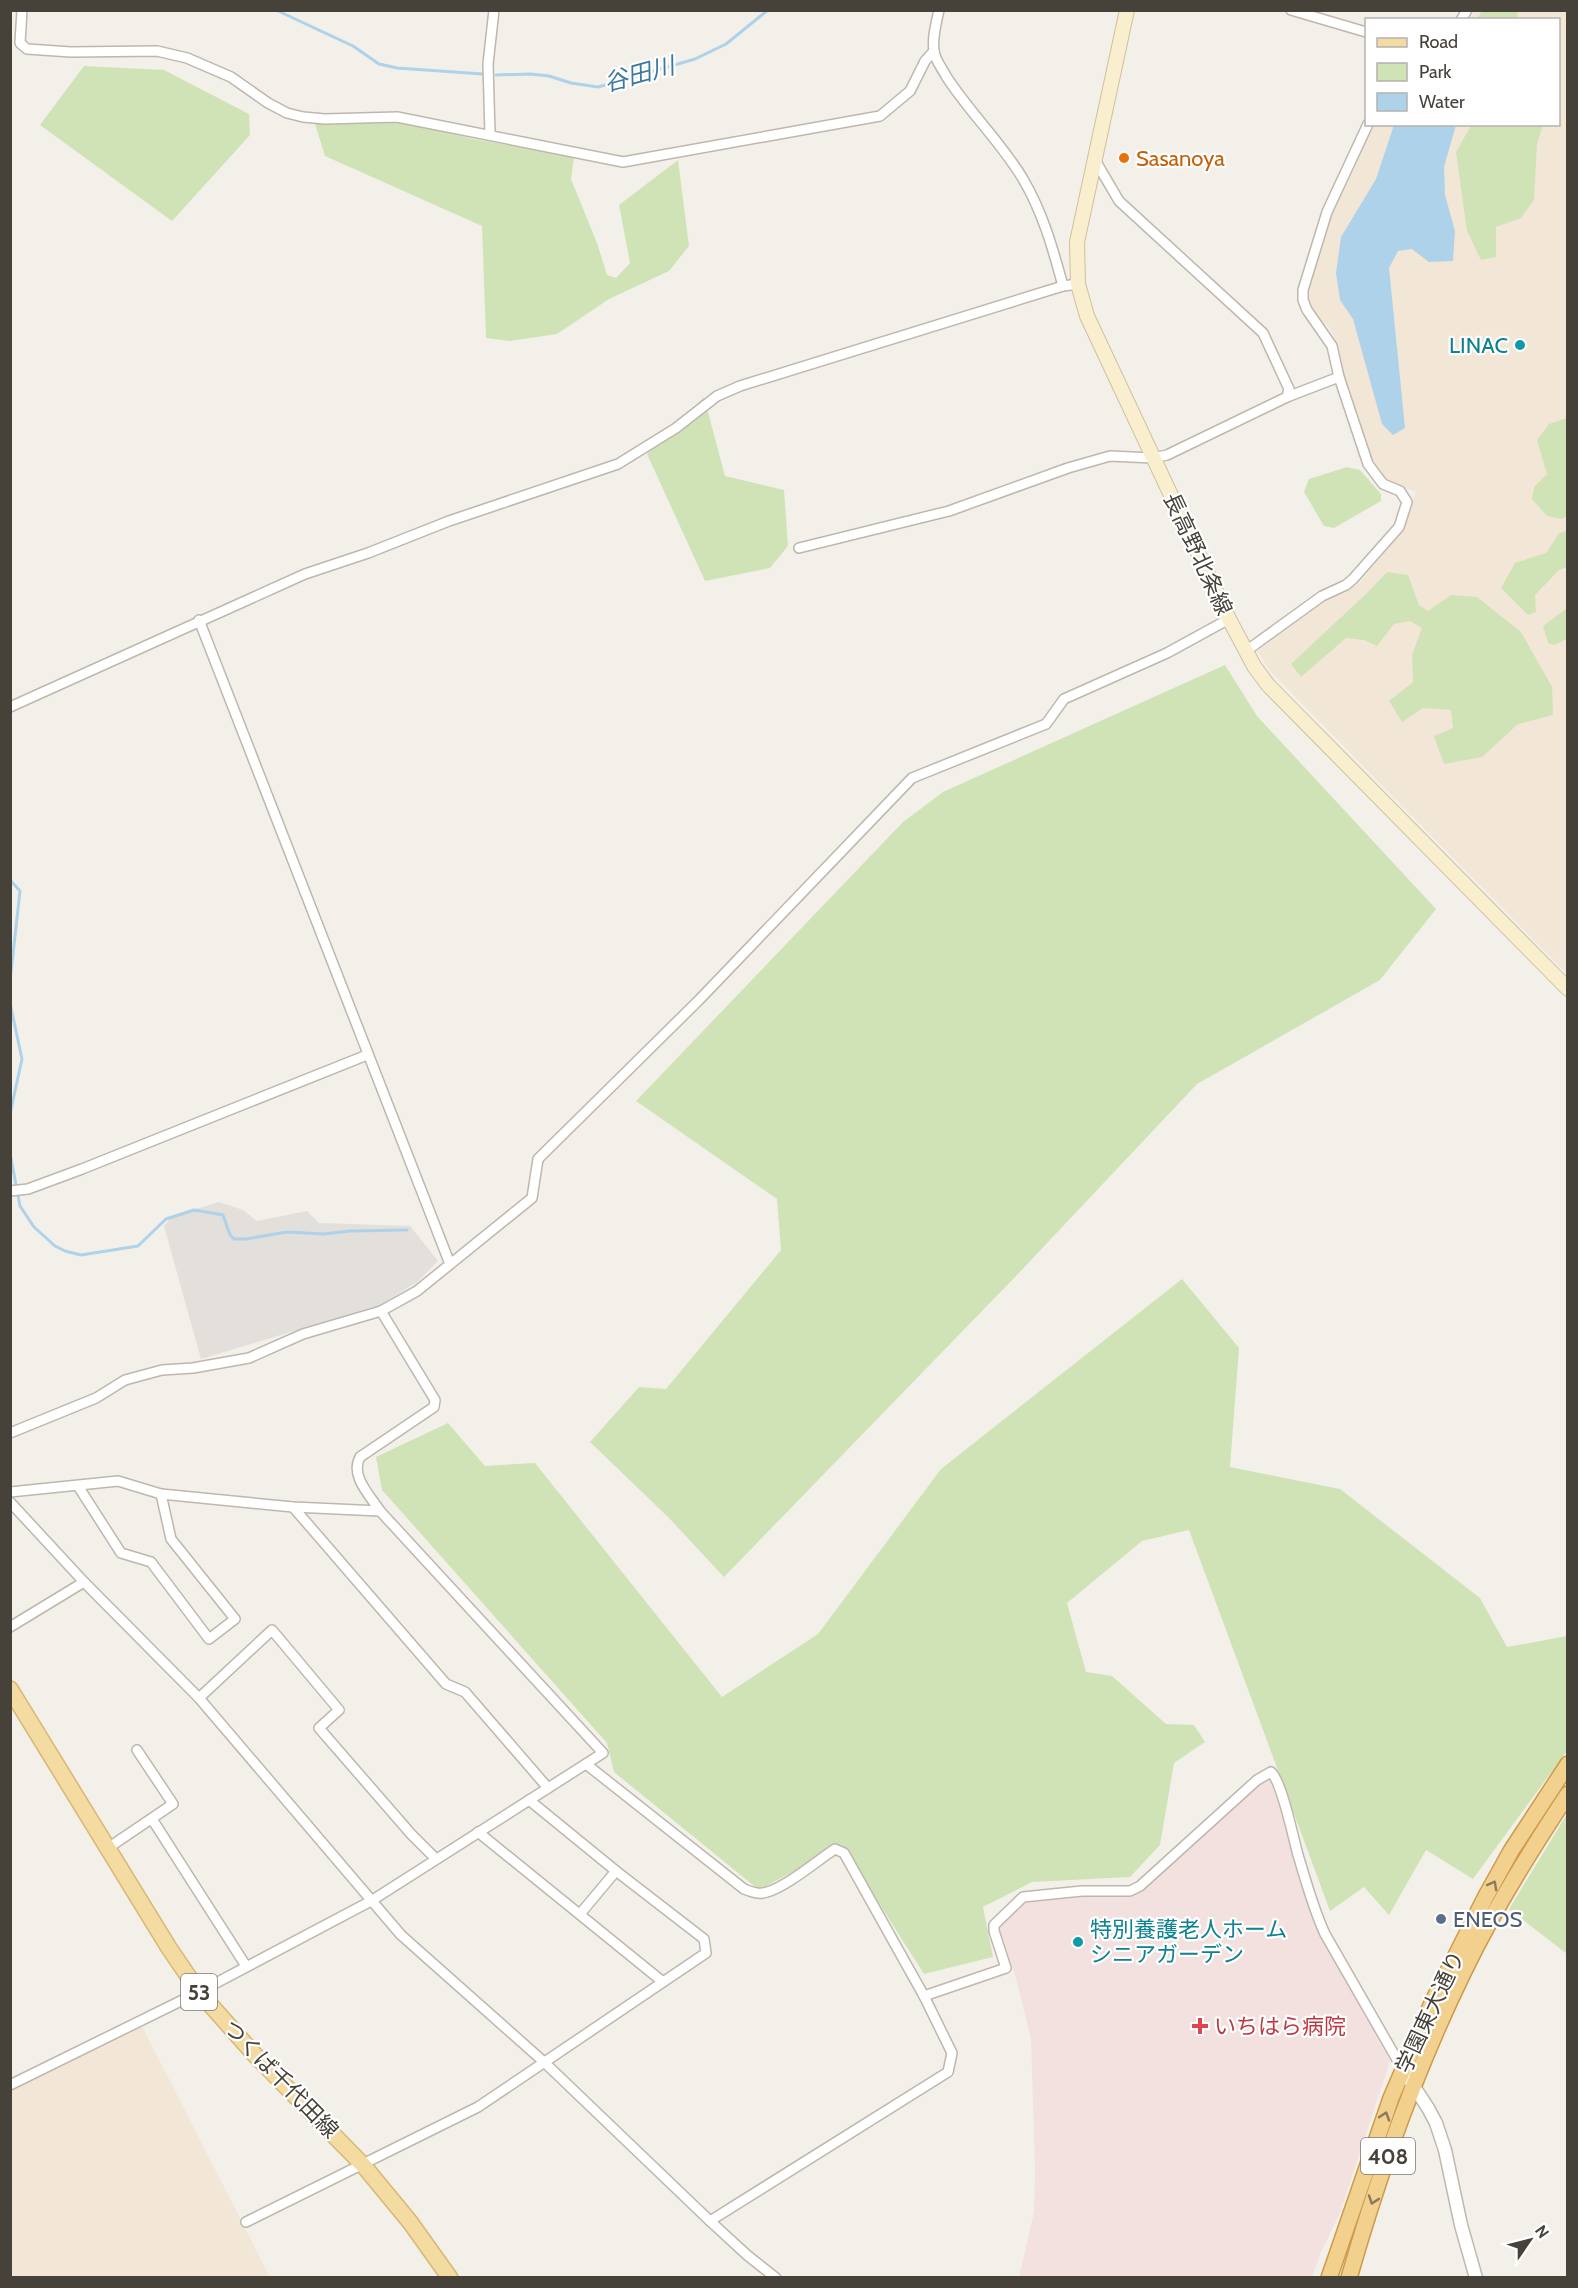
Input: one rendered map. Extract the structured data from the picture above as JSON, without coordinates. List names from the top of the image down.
{
  "streets": {
    "highway": ["学園東大通り", "408"],
    "main road": ["長高野北条線", "53", "つくば千代田線"]
  },
  "water": ["谷田川"],
  "places": {
    "other": [
      "Sasanoya",
      "LINAC",
      "ENEOS",
      "特別養護老人ホーム シニアガーデン"
    ],
    "health": ["いちはら病院"]
  },
  "legend": ["Road", "Park", "Water"],
  "north": "top right"
}
